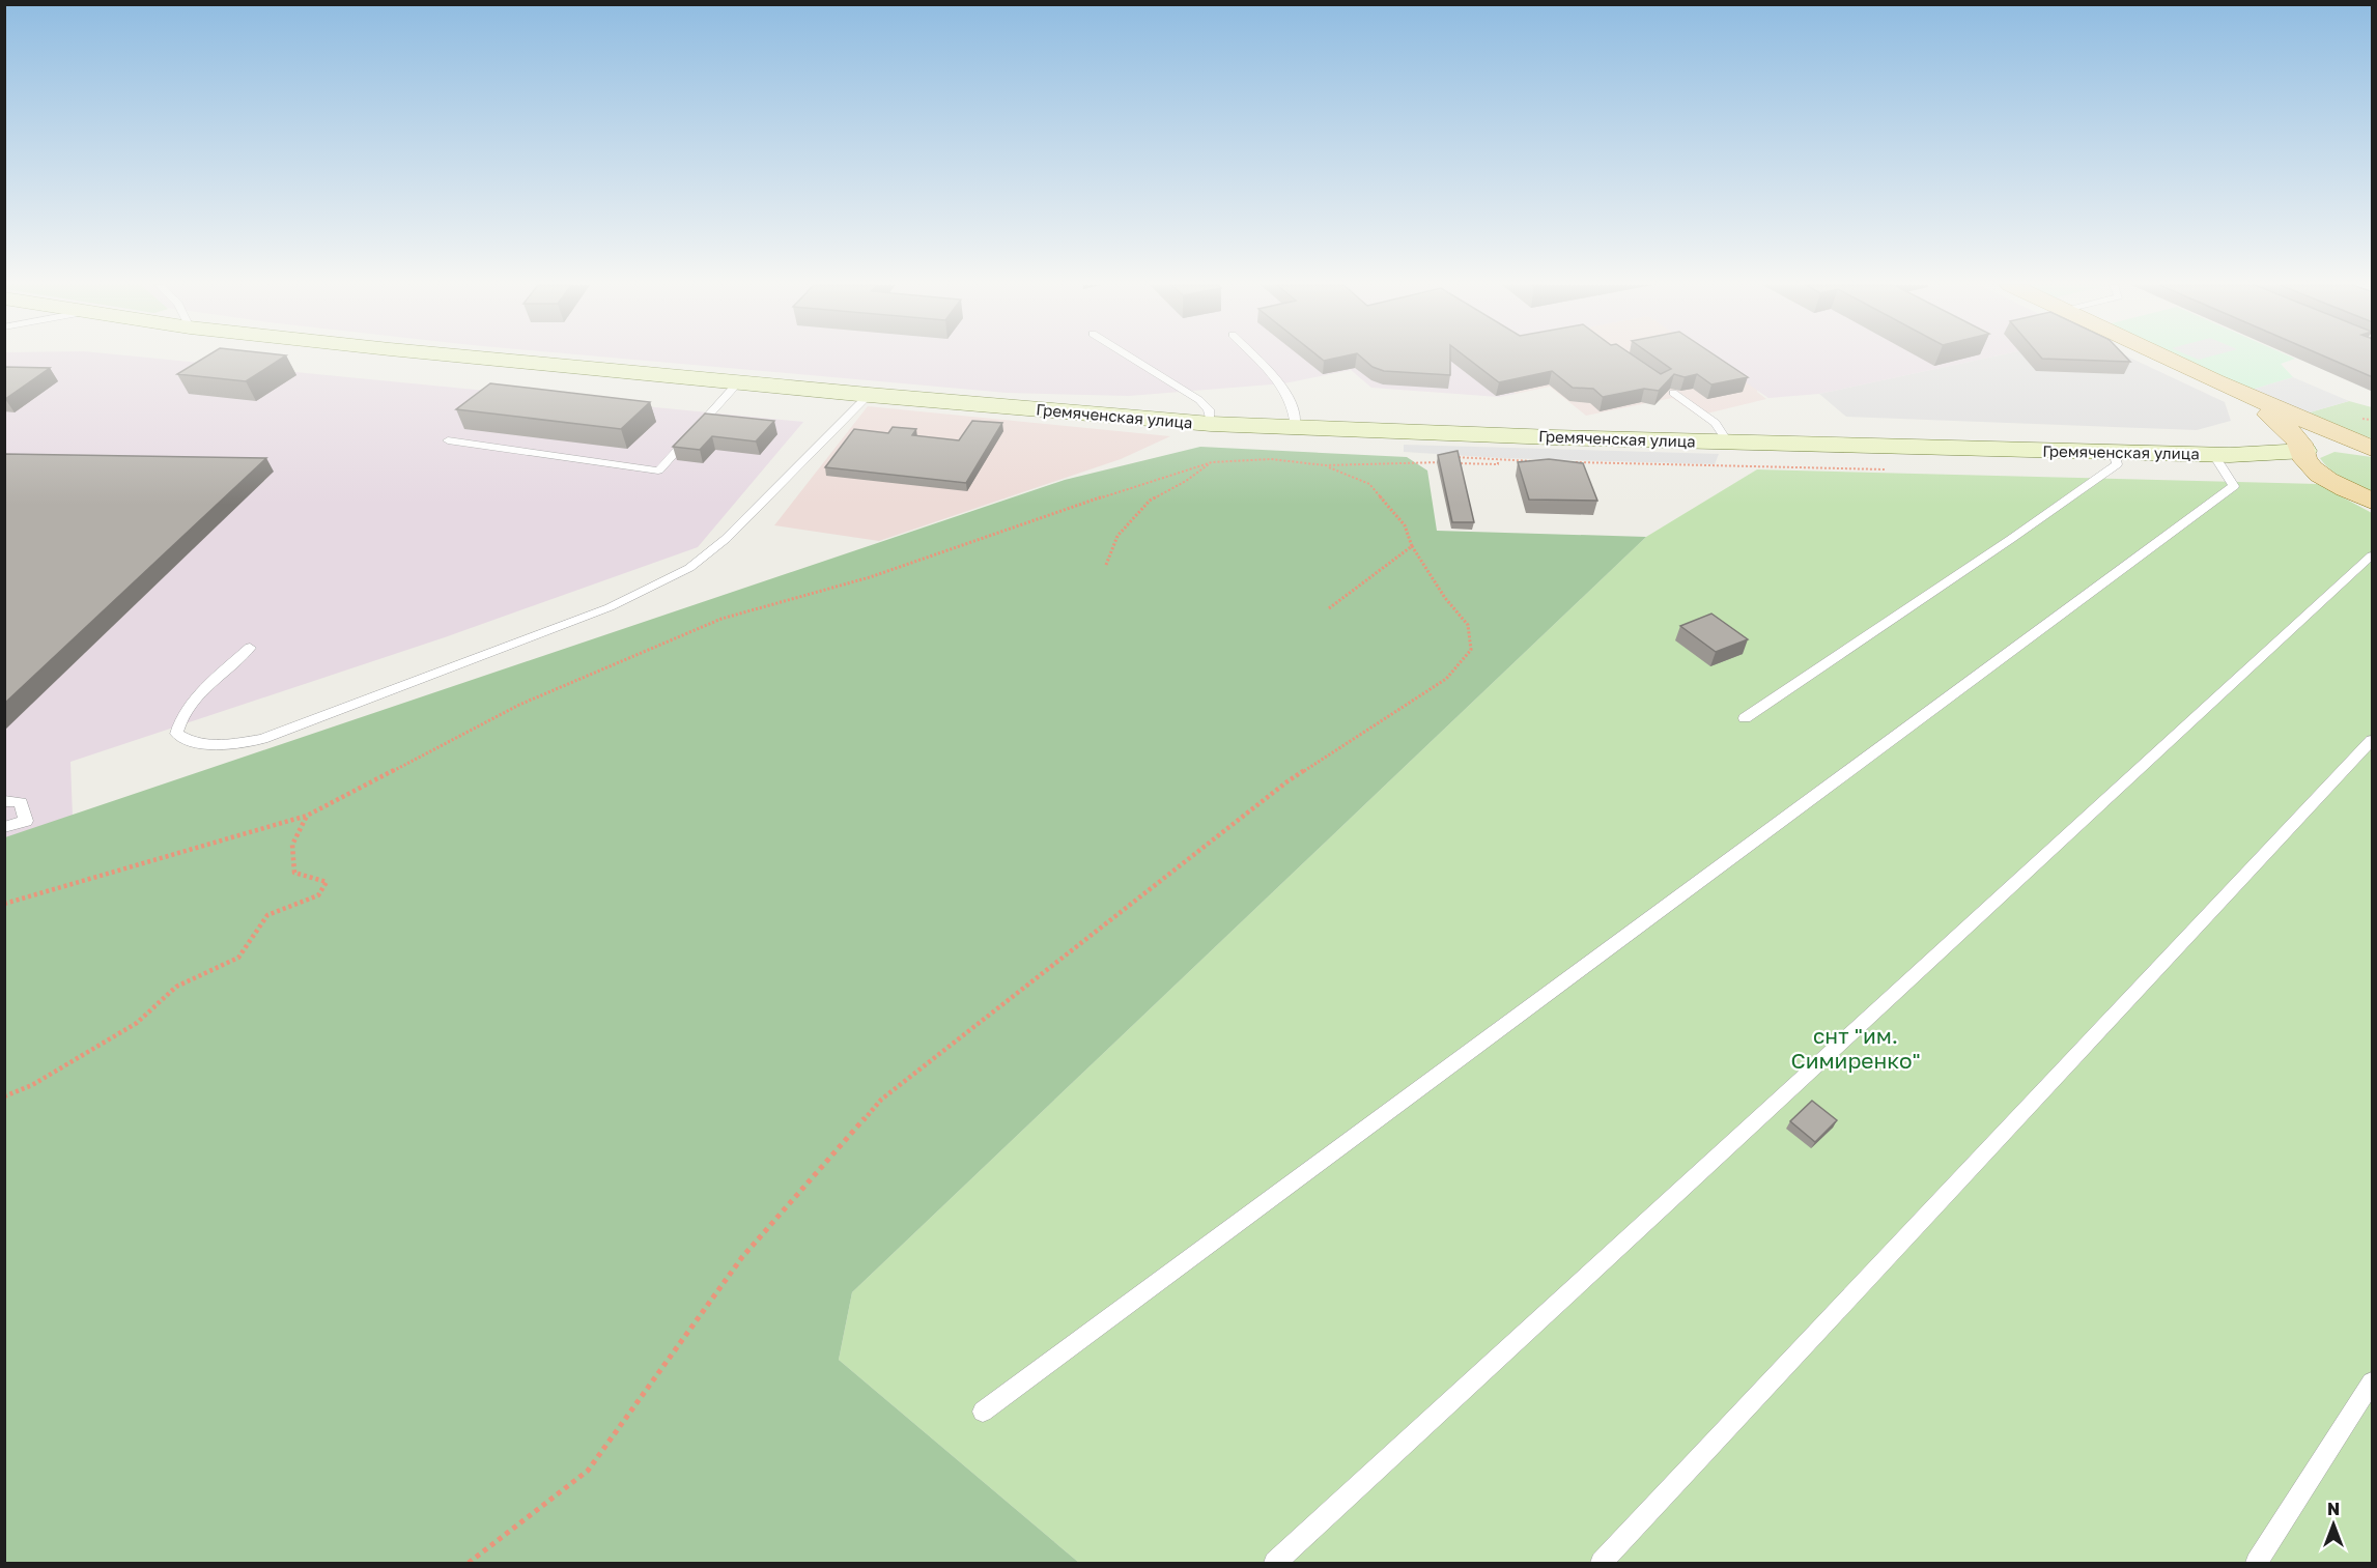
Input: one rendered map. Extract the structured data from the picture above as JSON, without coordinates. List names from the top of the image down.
{
  "streets": {
    "main road": ["Гремяченская улица"]
  },
  "parks": ["снт \"им. Симиренко\""],
  "north": "top"
}
